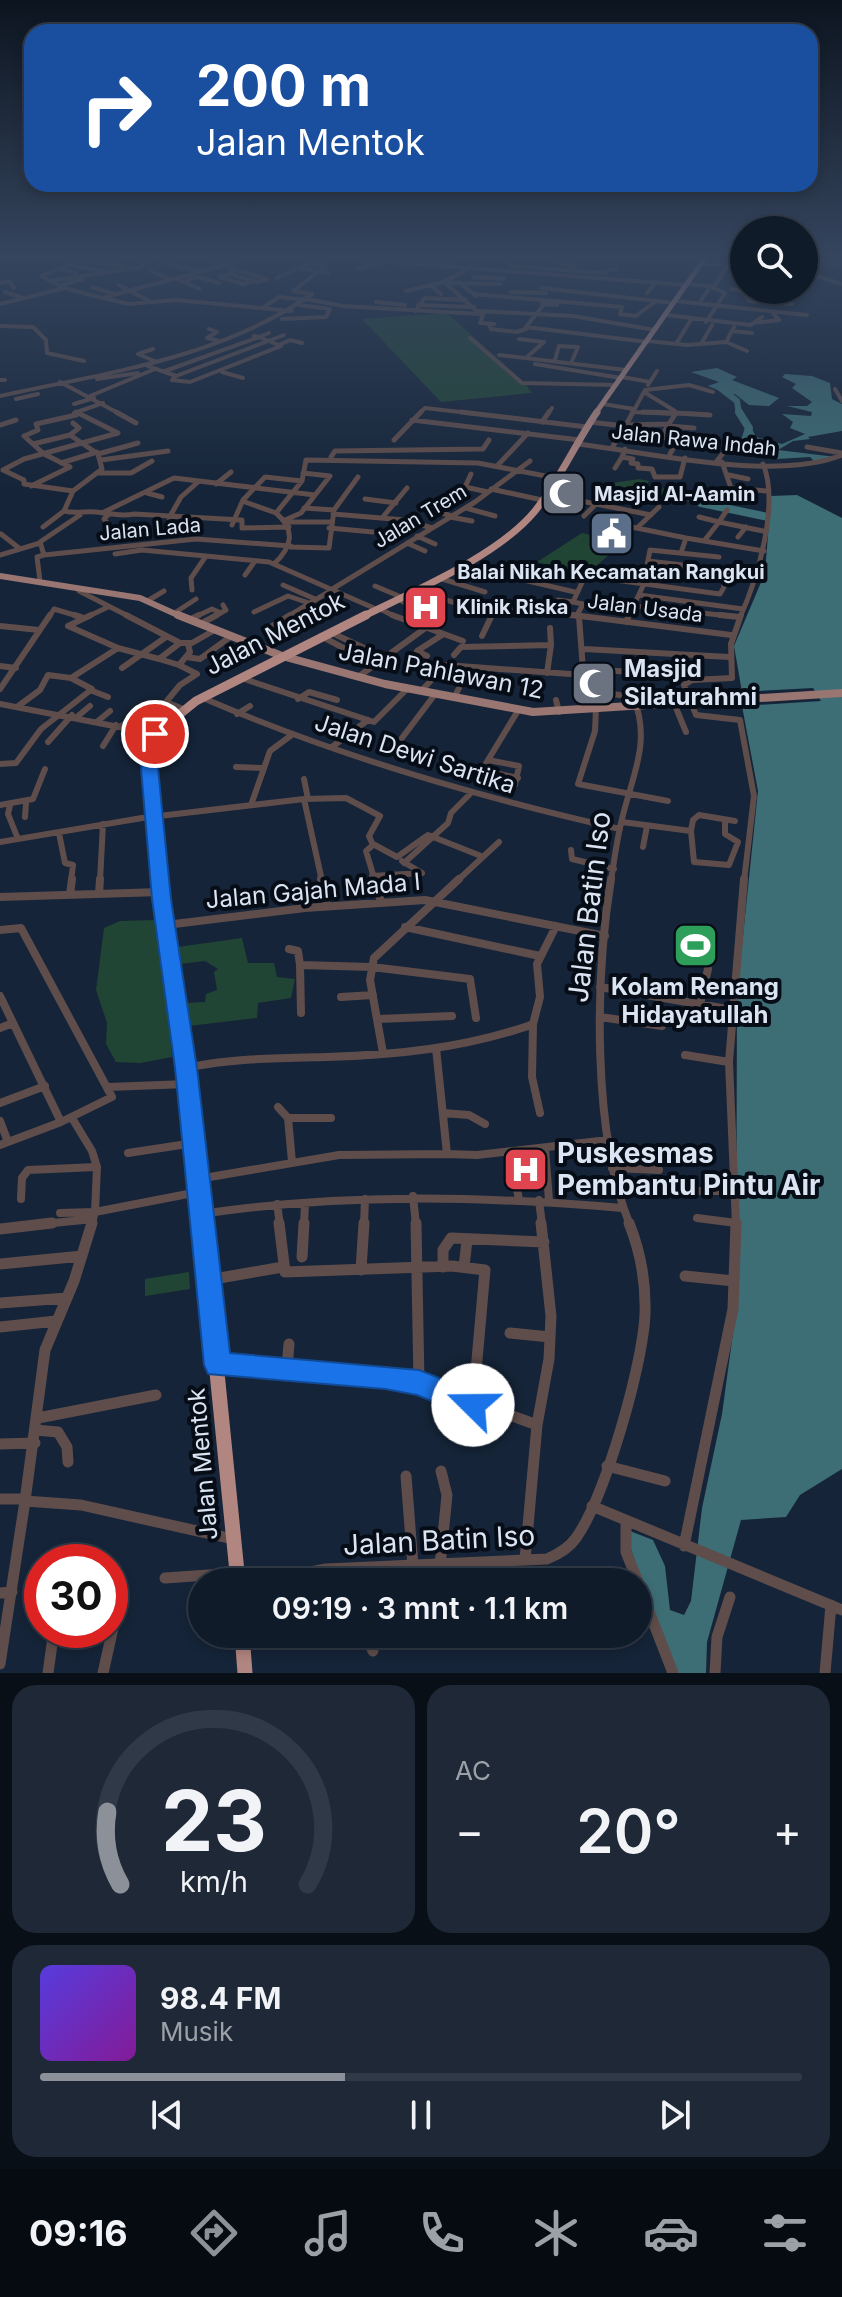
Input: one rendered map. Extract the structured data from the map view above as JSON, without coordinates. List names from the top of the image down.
{
  "streets": {
    "highway": ["Jalan Mentok"],
    "main road": ["Jalan Pahlawan 12"],
    "street": [
      "Jalan Rawa Indah",
      "Jalan Trem",
      "Jalan Lada",
      "Jalan Usada",
      "Jalan Dewi Sartika",
      "Jalan Gajah Mada I",
      "Jalan Batin Iso"
    ]
  },
  "crossings": [
    ["Jalan Rawa Indah", "Jalan Mentok"],
    ["Jalan Usada", "Jalan Mentok"],
    ["Jalan Mentok", "Jalan Pahlawan 12"],
    ["Jalan Mentok", "Jalan Dewi Sartika"],
    ["Jalan Mentok", "Jalan Gajah Mada I"],
    ["Jalan Pahlawan 12", "Jalan Batin Iso"],
    ["Jalan Dewi Sartika", "Jalan Batin Iso"],
    ["Jalan Gajah Mada I", "Jalan Batin Iso"]
  ],
  "places": {
    "mosque": ["Masjid Al-Aamin", "Masjid Silaturahmi"],
    "public building": ["Balai Nikah Kecamatan Rangkui"],
    "hospital": ["Klinik Riska", "Puskesmas Pembantu Pintu Air"],
    "sports": ["Kolam Renang Hidayatullah"]
  },
  "page": {
    "turn": ["200 m", "Jalan Mentok"],
    "limit": "30",
    "trip": "09:19 · 3 mnt · 1.1 km",
    "tile": "AC",
    "heat": ["−", "20°", "+"],
    "song": ["98.4 FM", "Musik"],
    "tabs": "09:16",
    "gauge": ["23", "km/h"]
  }
}
